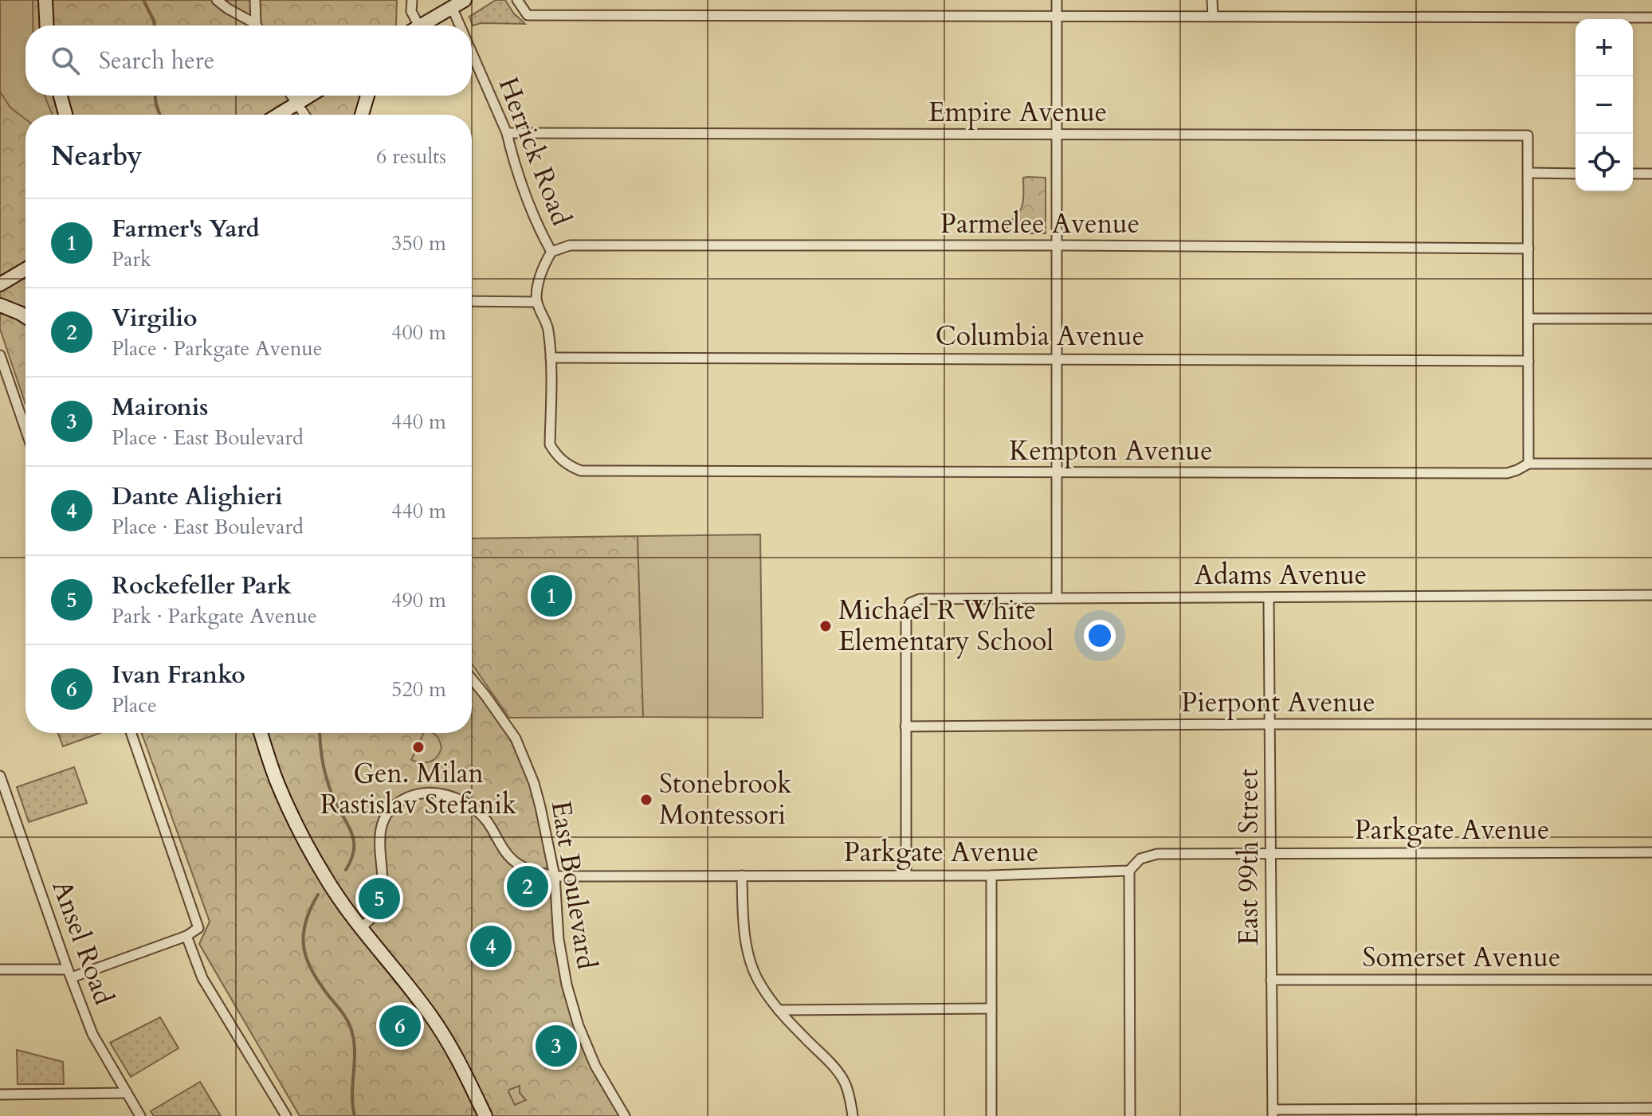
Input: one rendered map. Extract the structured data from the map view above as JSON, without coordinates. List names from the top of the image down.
{
  "streets": {
    "street": [
      "Empire Avenue",
      "Herrick Road",
      "Parmelee Avenue",
      "Columbia Avenue",
      "Kempton Avenue",
      "Adams Avenue",
      "Pierpont Avenue",
      "Parkgate Avenue",
      "East 99th Street",
      "East Boulevard",
      "Ansel Road",
      "Somerset Avenue"
    ]
  },
  "crossings": [
    ["Empire Avenue", "Herrick Road"],
    ["Herrick Road", "Parmelee Avenue"],
    ["Columbia Avenue", "Kempton Avenue"],
    ["Adams Avenue", "Pierpont Avenue"],
    ["Adams Avenue", "East 99th Street"],
    ["Pierpont Avenue", "East 99th Street"],
    ["Parkgate Avenue", "East 99th Street"],
    ["Parkgate Avenue", "East Boulevard"],
    ["East 99th Street", "Somerset Avenue"]
  ],
  "places": ["Michael R White Elementary School", "Gen. Milan Rastislav Stefanik", "Stonebrook Montessori"],
  "page": {
    "map_buttons": ["+", "−"],
    "search": "Search here",
    "heading": ["Nearby", "6 results"],
    "list": [
      {
        "mark": "1",
        "name": "Farmer's Yard",
        "note": "Park",
        "value": "350 m"
      },
      {
        "mark": "2",
        "name": "Virgilio",
        "note": "Place · Parkgate Avenue",
        "value": "400 m"
      },
      {
        "mark": "3",
        "name": "Maironis",
        "note": "Place · East Boulevard",
        "value": "440 m"
      },
      {
        "mark": "4",
        "name": "Dante Alighieri",
        "note": "Place · East Boulevard",
        "value": "440 m"
      },
      {
        "mark": "5",
        "name": "Rockefeller Park",
        "note": "Park · Parkgate Avenue",
        "value": "490 m"
      },
      {
        "mark": "6",
        "name": "Ivan Franko",
        "note": "Place",
        "value": "520 m"
      }
    ],
    "pins": [
      "1",
      "2",
      "5",
      "4",
      "6",
      "3"
    ]
  }
}
